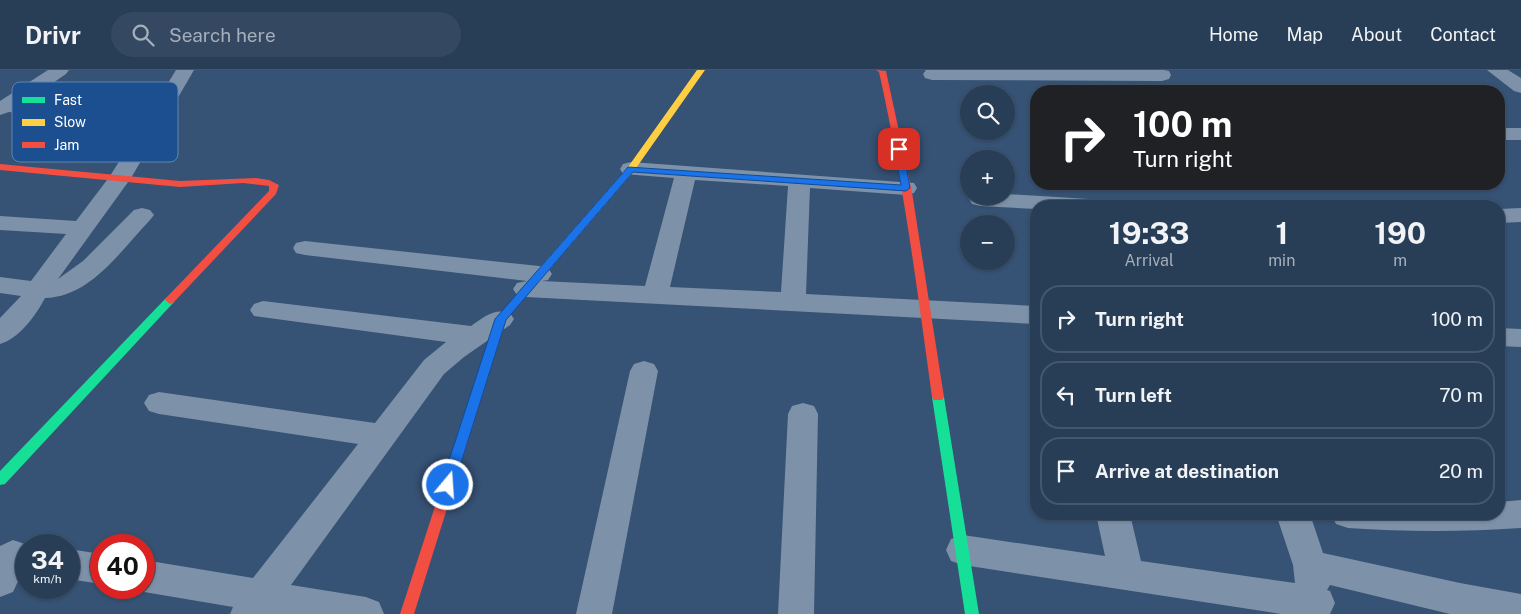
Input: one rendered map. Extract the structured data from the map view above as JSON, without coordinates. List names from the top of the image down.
{
  "legend": ["Fast", "Slow", "Jam"],
  "page": {
    "header": "Drivr",
    "search": "Search here",
    "nav": [
      "Home",
      "Map",
      "About",
      "Contact"
    ],
    "map_buttons": ["+", "−"],
    "turn": ["100 m", "Turn right"],
    "eta": [
      "19:33",
      "Arrival",
      "1",
      "min",
      "190",
      "m"
    ],
    "list": [
      {
        "name": "Turn right",
        "value": "100 m"
      },
      {
        "name": "Turn left",
        "value": "70 m"
      },
      {
        "name": "Arrive at destination",
        "value": "20 m"
      }
    ],
    "speed": "34 km/h",
    "limit": "40"
  }
}
